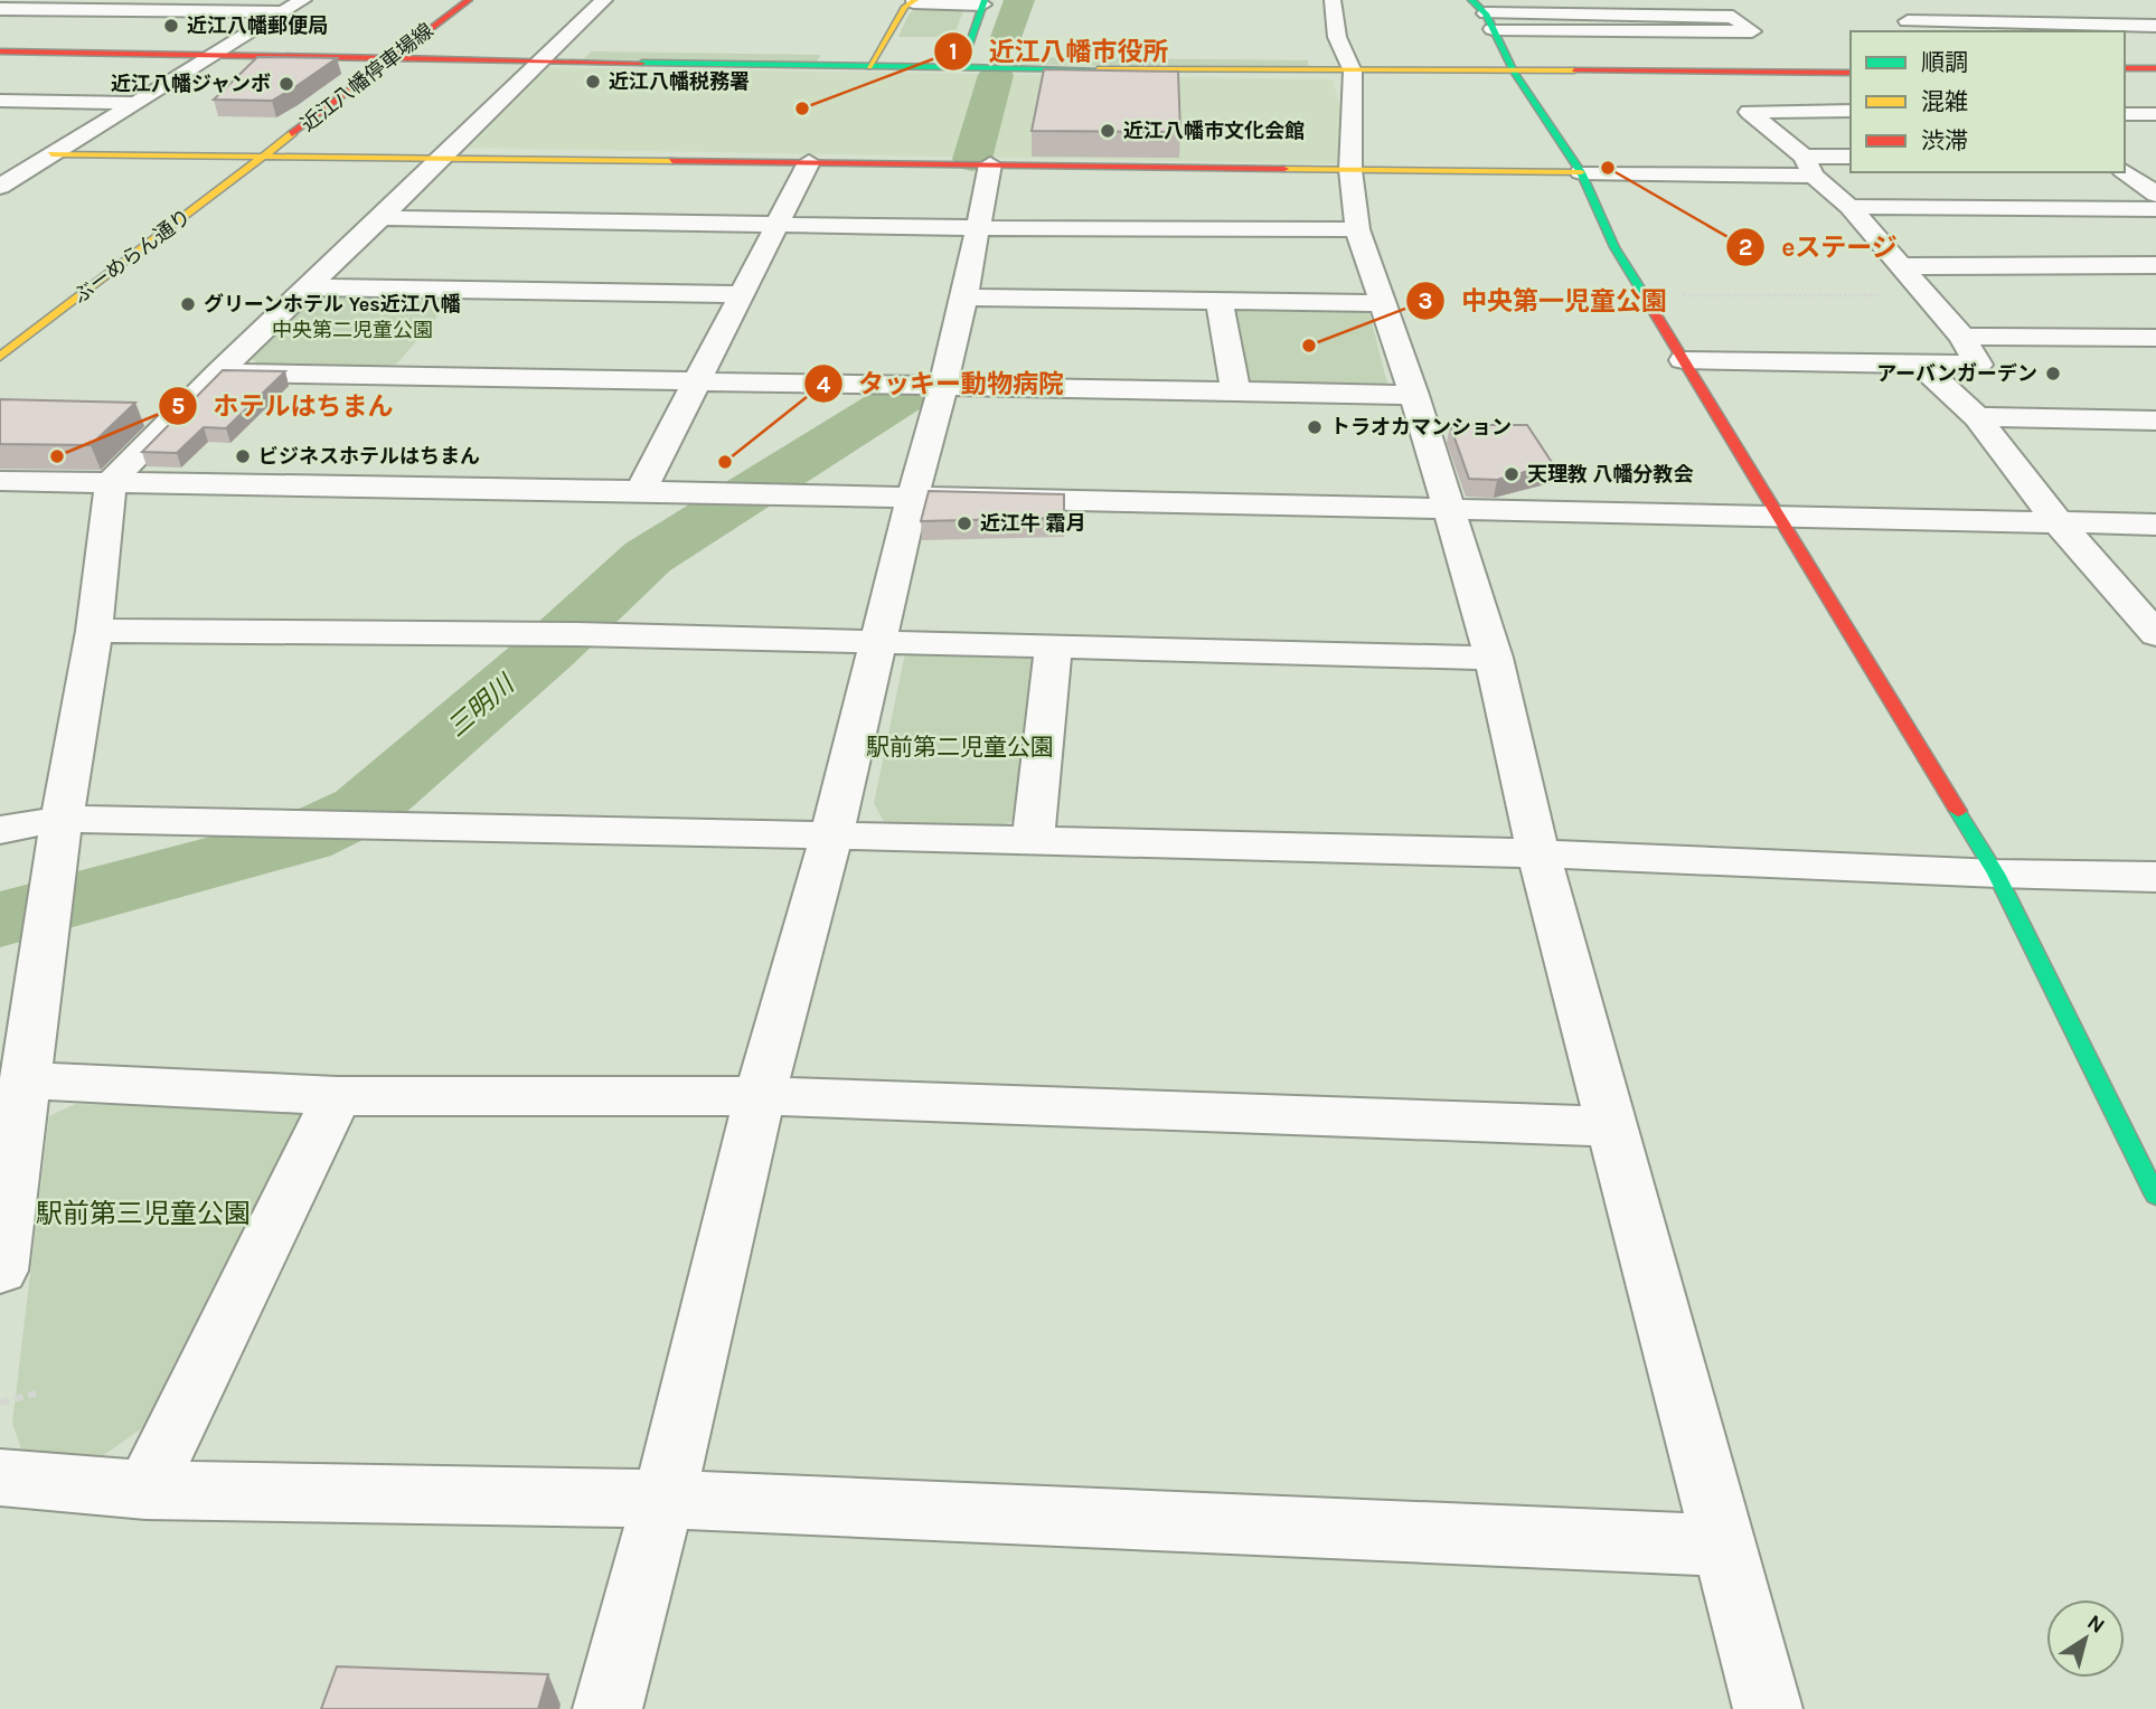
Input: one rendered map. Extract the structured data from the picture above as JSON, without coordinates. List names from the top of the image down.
{
  "streets": {
    "street": ["近江八幡停車場線", "ぶーめらん通り"]
  },
  "crossings": [
    ["近江八幡停車場線", "ぶーめらん通り"]
  ],
  "water": ["三明川"],
  "parks": ["中央第二児童公園", "駅前第二児童公園", "駅前第三児童公園"],
  "places": [
    "近江八幡郵便局",
    "近江八幡税務署",
    "近江八幡ジャンボ",
    "近江八幡市役所",
    "近江八幡市文化会館",
    "eステージ",
    "グリーンホテル Yes近江八幡",
    "中央第一児童公園",
    "アーバンガーデン",
    "トラオカマンション",
    "ホテルはちまん",
    "ビジネスホテルはちまん",
    "タッキー動物病院",
    "天理教 八幡分教会",
    "近江牛 霜月"
  ],
  "legend": ["順調", "混雑", "渋滞"],
  "north": "top right"
}
